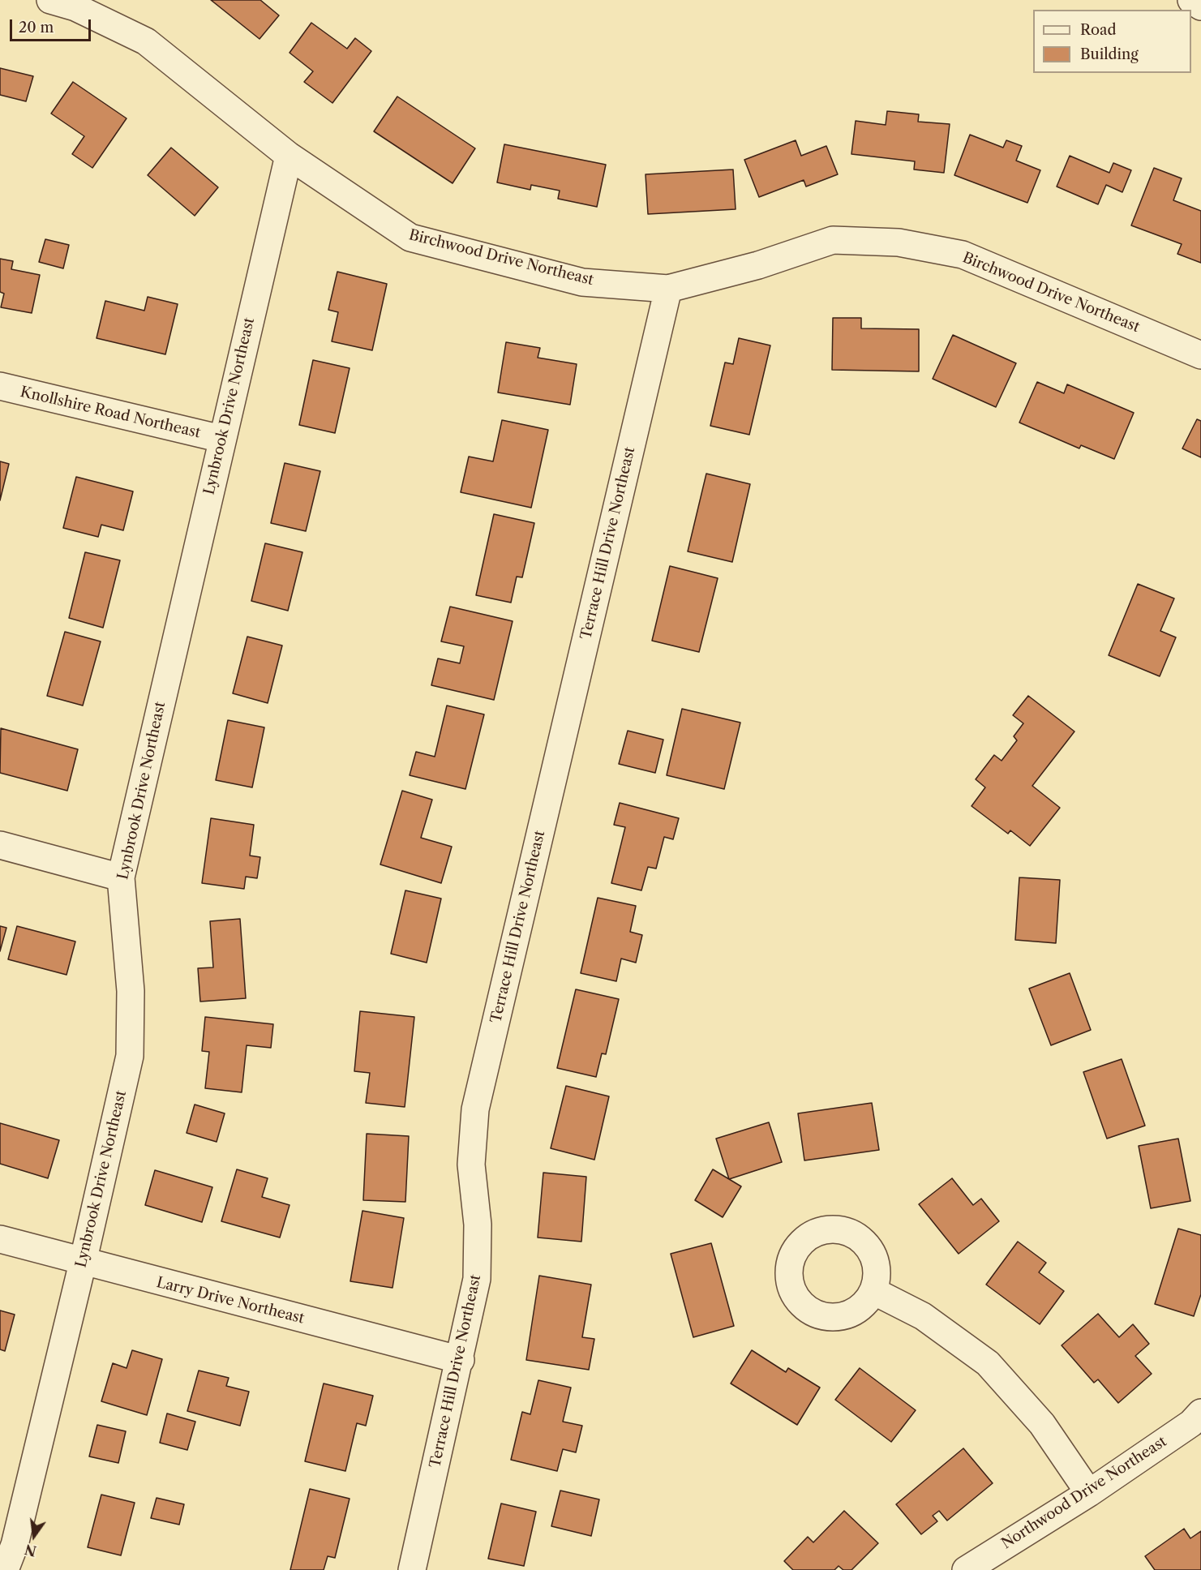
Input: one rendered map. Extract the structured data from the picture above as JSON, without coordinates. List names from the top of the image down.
{
  "streets": {
    "street": [
      "Birchwood Drive Northeast",
      "Lynbrook Drive Northeast",
      "Knollshire Road Northeast",
      "Terrace Hill Drive Northeast",
      "Larry Drive Northeast",
      "Northwood Drive Northeast"
    ]
  },
  "crossings": [
    ["Birchwood Drive Northeast", "Lynbrook Drive Northeast"],
    ["Birchwood Drive Northeast", "Terrace Hill Drive Northeast"],
    ["Lynbrook Drive Northeast", "Knollshire Road Northeast"],
    ["Lynbrook Drive Northeast", "Larry Drive Northeast"],
    ["Terrace Hill Drive Northeast", "Larry Drive Northeast"]
  ],
  "legend": ["Road", "Building"],
  "scale_bar": "20 m",
  "north": "bottom"
}
